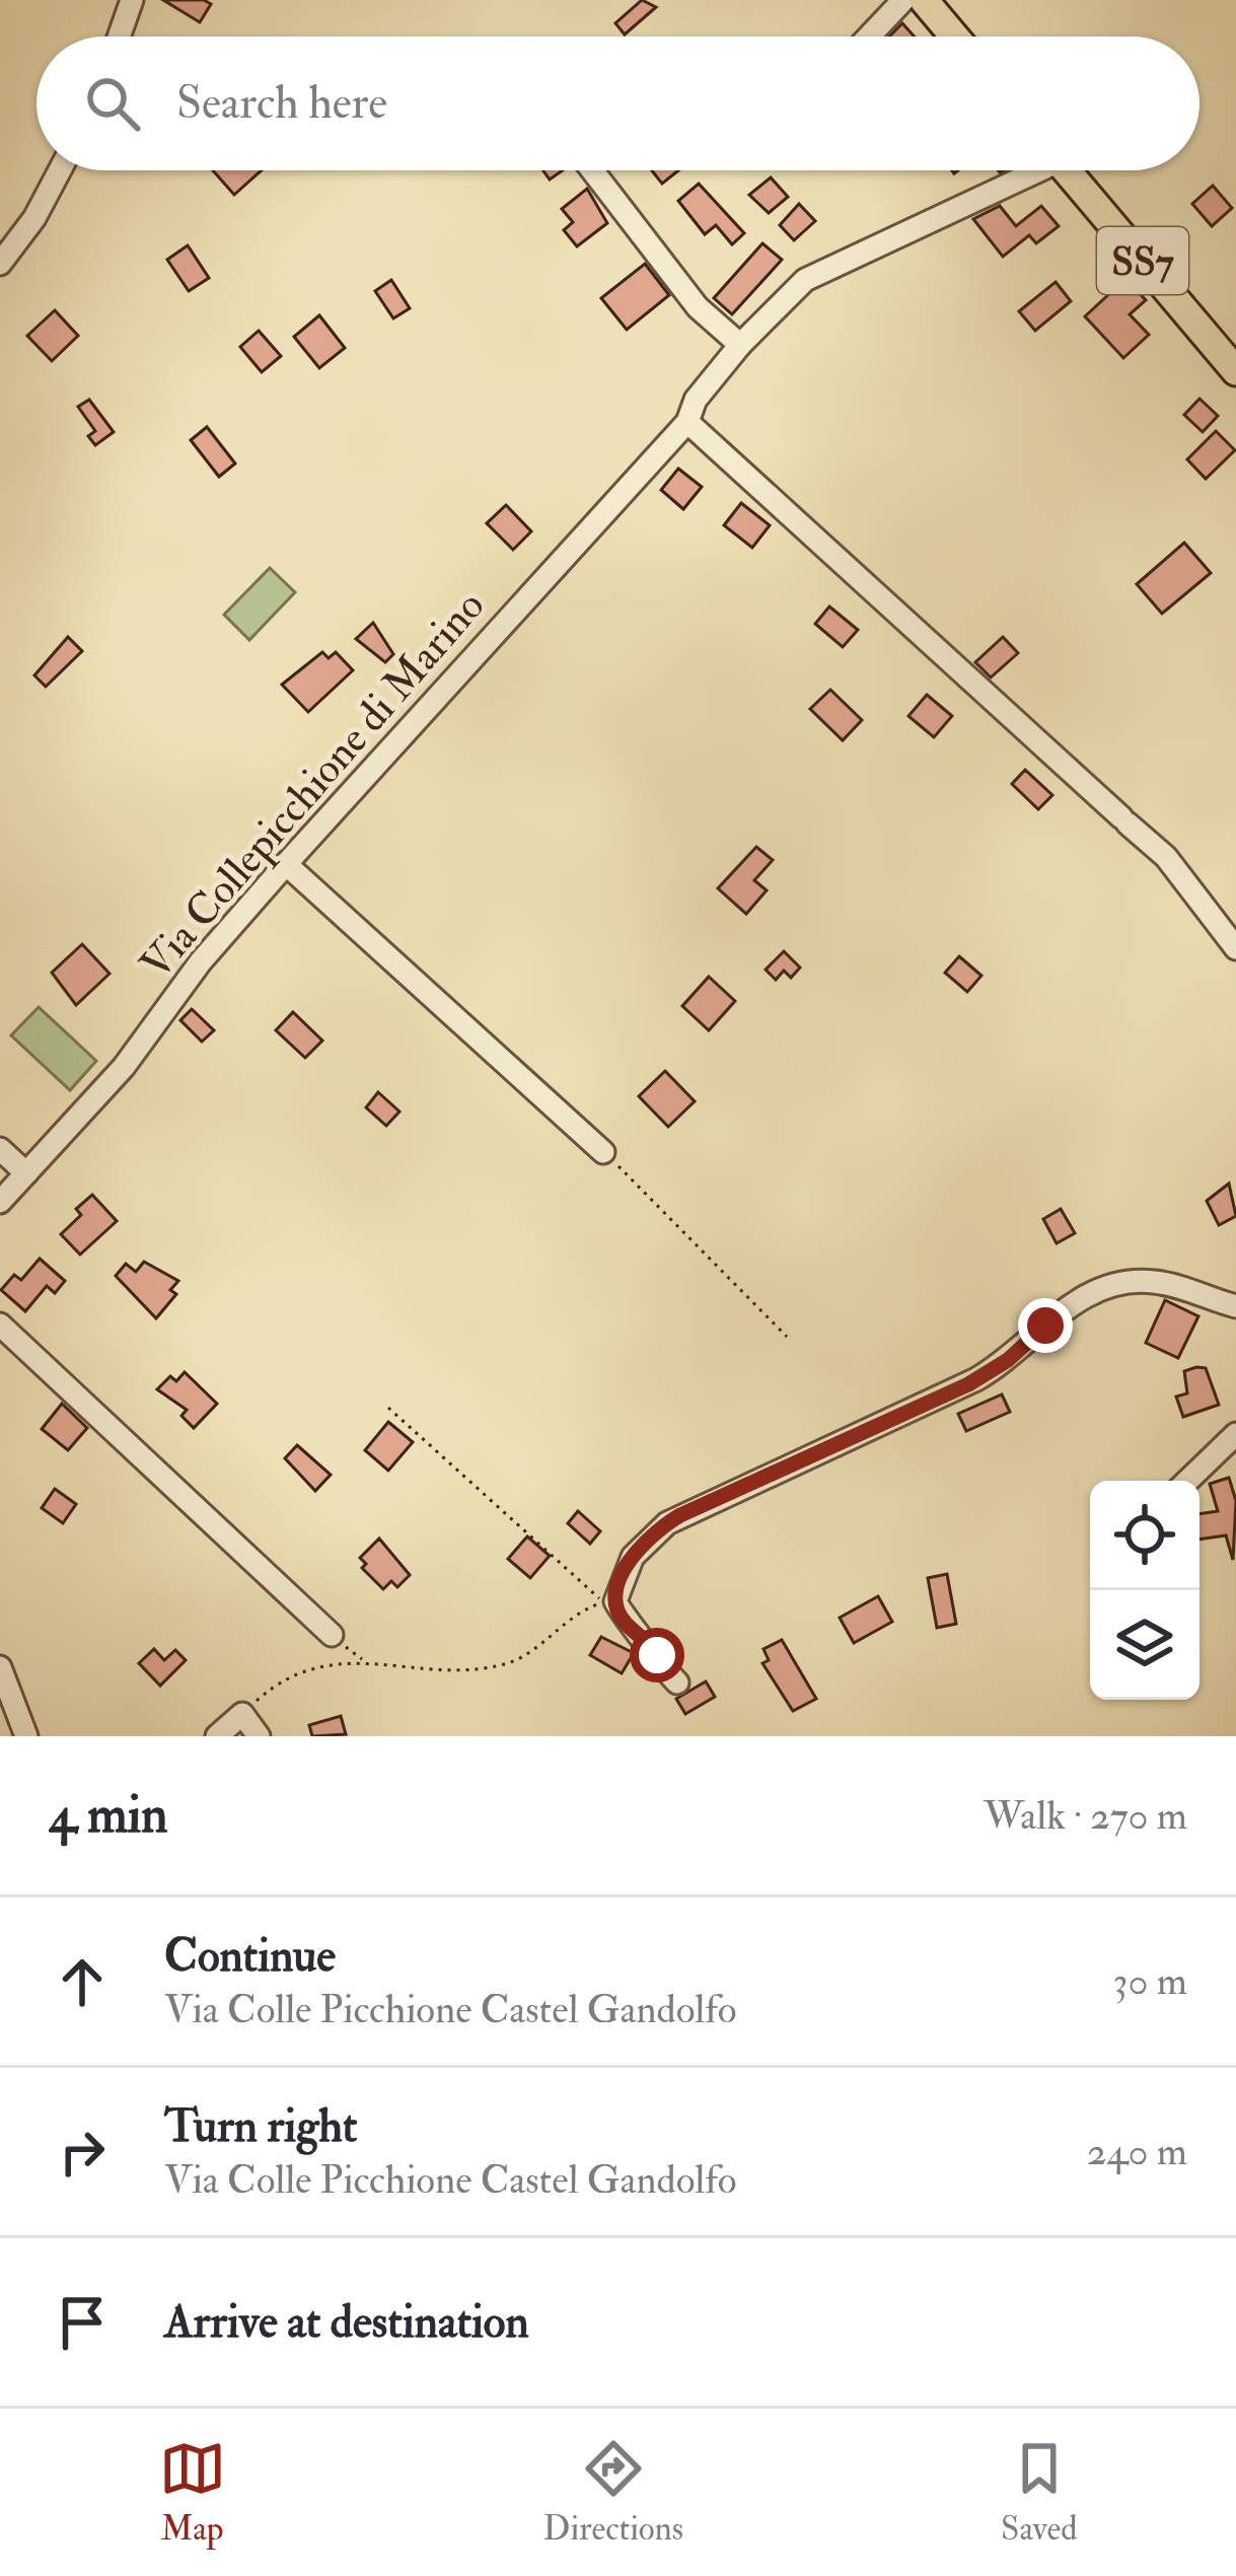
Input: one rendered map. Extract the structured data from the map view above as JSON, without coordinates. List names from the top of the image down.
{
  "streets": {
    "main road": ["SS7"],
    "street": ["Via Collepicchione di Marino"]
  },
  "page": {
    "search": "Search here",
    "heading": ["4 min", "Walk · 270 m"],
    "list": [
      ["Continue", "Via Colle Picchione Castel Gandolfo", "30 m"],
      ["Turn right", "Via Colle Picchione Castel Gandolfo", "240 m"],
      "Arrive at destination"
    ],
    "nav": ["Map", "Directions", "Saved"]
  }
}
